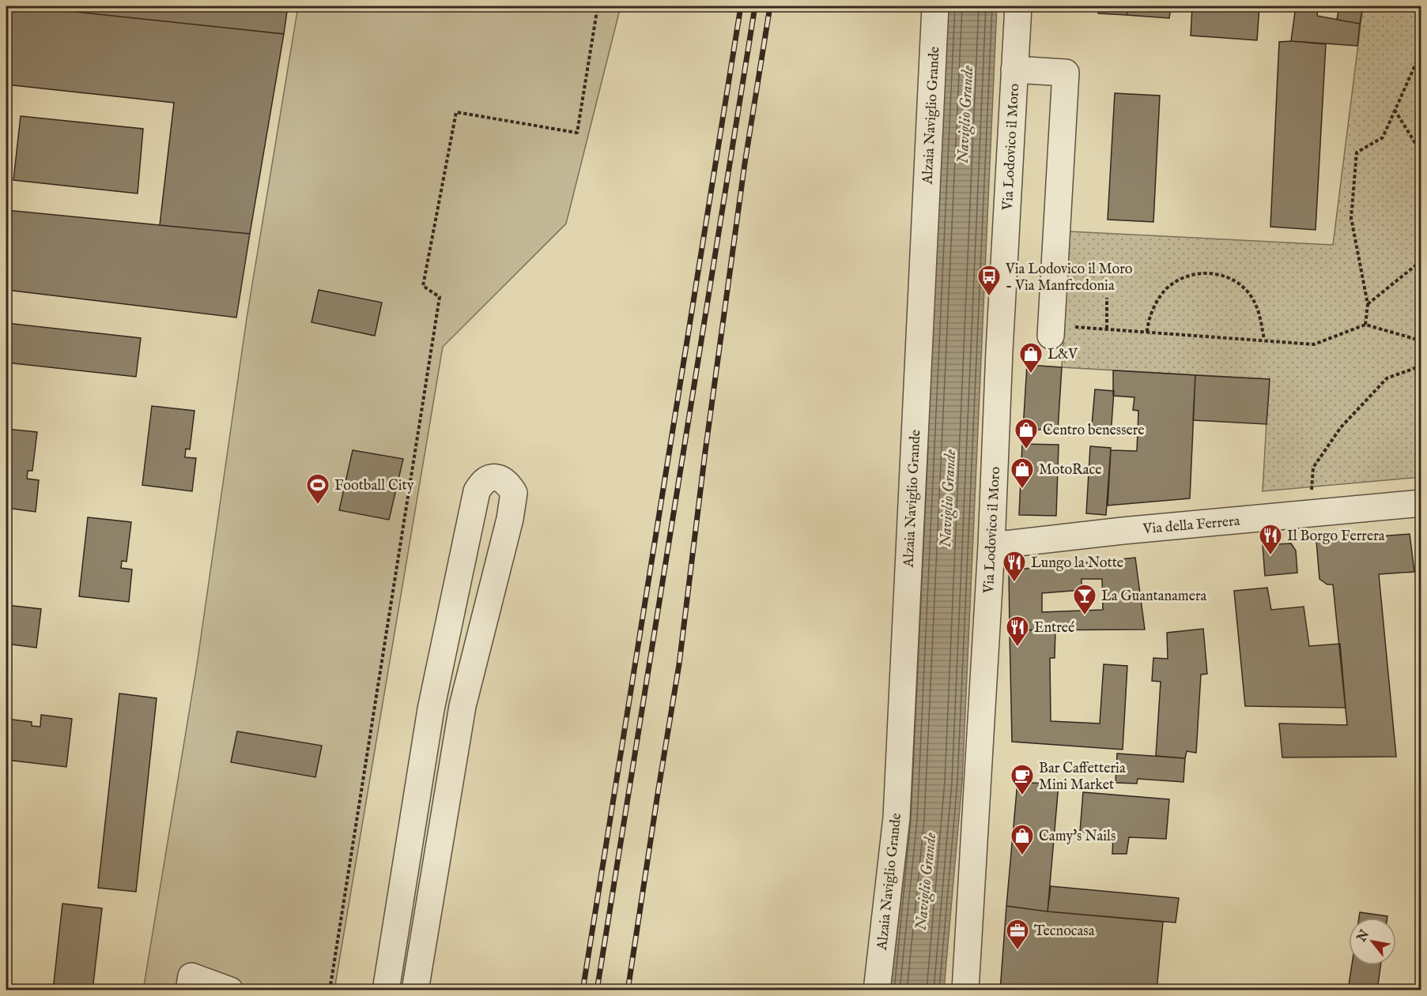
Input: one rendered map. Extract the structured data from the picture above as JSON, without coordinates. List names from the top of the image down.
{
  "streets": {
    "street": ["Alzaia Naviglio Grande", "Via Lodovico il Moro", "Via della Ferrera"]
  },
  "crossings": [
    ["Via Lodovico il Moro", "Via della Ferrera"]
  ],
  "water": ["Naviglio Grande"],
  "places": {
    "bus stop": ["Via Lodovico il Moro - Via Manfredonia"],
    "shop": [
      "L&V",
      "Centro benessere",
      "MotoRace",
      "Camy's Nails"
    ],
    "sports": ["Football City"],
    "restaurant": ["Il Borgo Ferrera", "Lungo la Notte", "Entreé"],
    "bar": ["La Guantanamera"],
    "cafe": ["Bar Caffetteria Mini Market"],
    "office": ["Tecnocasa"]
  },
  "north": "top left"
}
